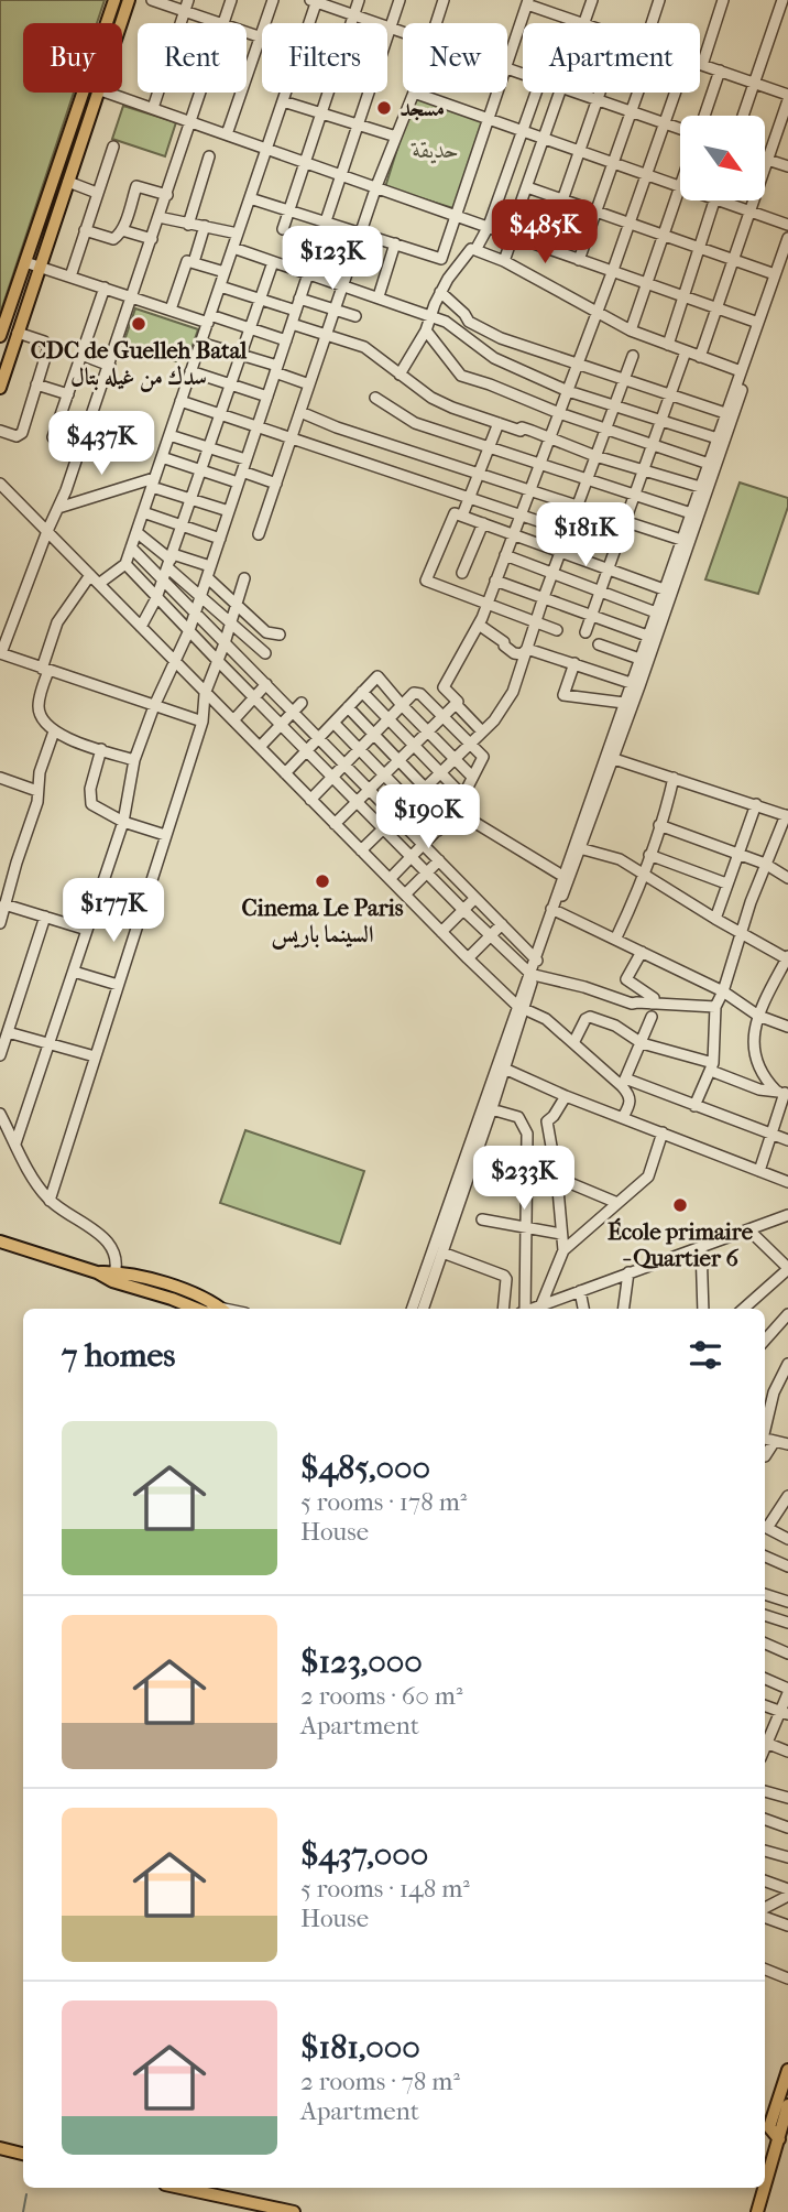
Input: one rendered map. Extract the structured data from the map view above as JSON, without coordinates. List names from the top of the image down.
{
  "parks": ["حديقة"],
  "places": [
    "مسجد",
    "CDC de Guelleh Batal سدك من غيله بتال",
    "Cinema Le Paris السينما باريس",
    "École primaire - Quartier 6"
  ],
  "north": "bottom right",
  "page": {
    "chip": [
      "Buy",
      "Rent",
      "Filters",
      "New",
      "Apartment"
    ],
    "price": [
      "$485K",
      "$123K",
      "$437K",
      "$181K",
      "$190K",
      "$177K",
      "$233K"
    ],
    "heading": "7 homes",
    "list": [
      {
        "name": "$485,000",
        "note": "5 rooms · 178 m² · House"
      },
      {
        "name": "$123,000",
        "note": "2 rooms · 60 m² · Apartment"
      },
      {
        "name": "$437,000",
        "note": "5 rooms · 148 m² · House"
      },
      {
        "name": "$181,000",
        "note": "2 rooms · 78 m² · Apartment"
      }
    ]
  }
}
